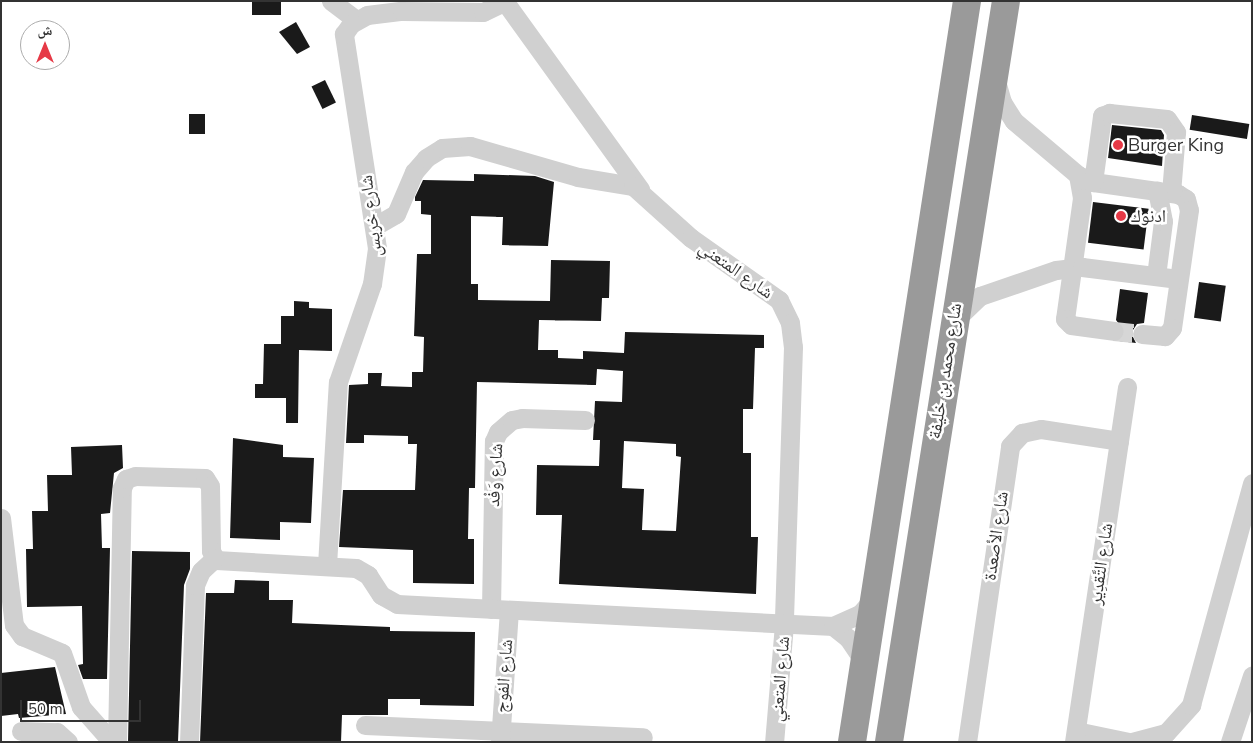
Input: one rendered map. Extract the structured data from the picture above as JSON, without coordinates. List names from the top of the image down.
{
  "streets": {
    "highway": ["شارع محمد بن خليفة"],
    "street": [
      "شارع خريس",
      "شارع المتعني",
      "شارع وَفْد",
      "شارع الأصعدة",
      "شارع التَّقدِير",
      "شارع الفوج"
    ]
  },
  "crossings": [
    ["شارع وَفْد", "شارع الفوج"],
    ["شارع الأصعدة", "شارع التَّقدِير"]
  ],
  "places": ["Burger King", "ادنوك"],
  "scale_bar": "50 m",
  "north": "top"
}
